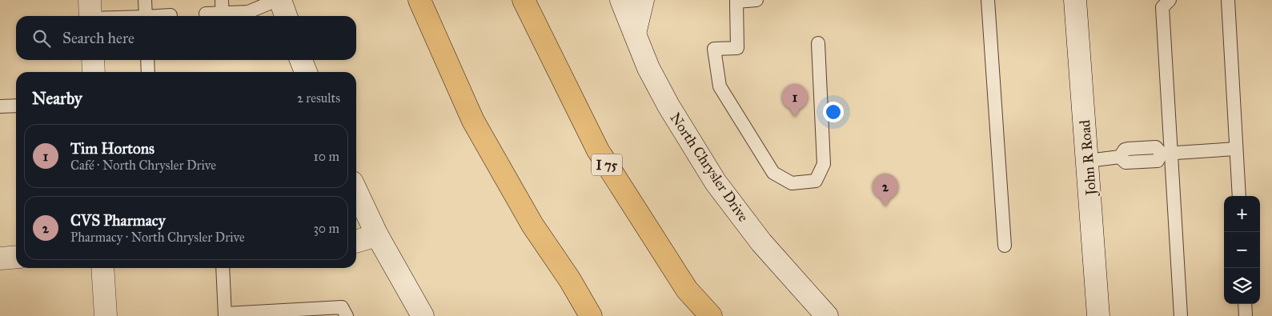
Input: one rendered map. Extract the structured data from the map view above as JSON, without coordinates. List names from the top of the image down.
{
  "streets": {
    "highway": ["I 75"],
    "main road": ["John R Road", "North Chrysler Drive"]
  },
  "page": {
    "search": "Search here",
    "heading": ["Nearby", "2 results"],
    "pins": ["1", "2"],
    "list": [
      {
        "mark": "1",
        "name": "Tim Hortons",
        "note": "Café · North Chrysler Drive",
        "value": "10 m"
      },
      {
        "mark": "2",
        "name": "CVS Pharmacy",
        "note": "Pharmacy · North Chrysler Drive",
        "value": "30 m"
      }
    ],
    "map_buttons": ["+", "−"]
  }
}
